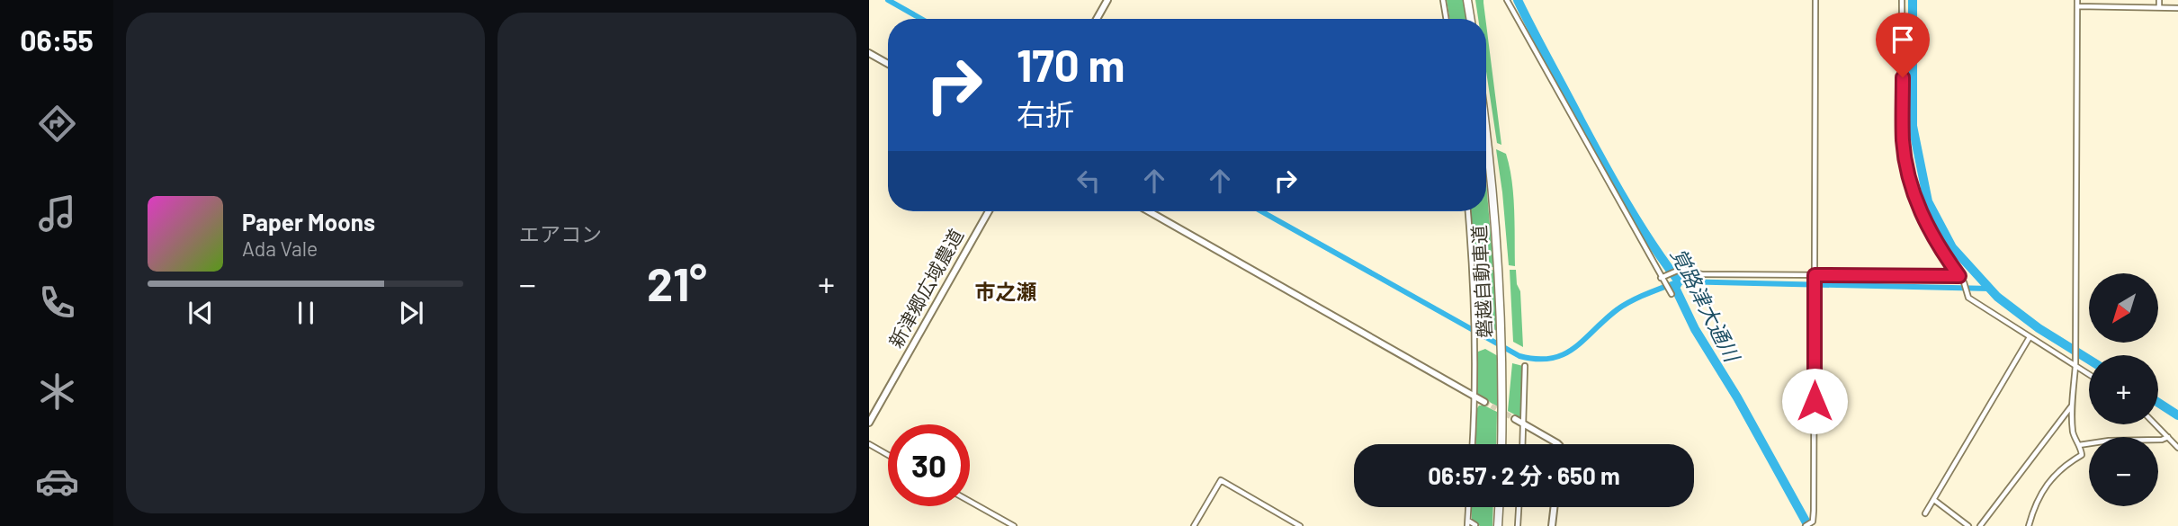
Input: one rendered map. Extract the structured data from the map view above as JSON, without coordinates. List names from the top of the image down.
{
  "streets": {
    "highway": ["磐越自動車道"],
    "street": ["新津郷広域農道"]
  },
  "districts": ["市之瀬"],
  "water": ["覚路津大通川"],
  "north": "bottom left",
  "page": {
    "tabs": "06:55",
    "tile": "エアコン",
    "turn": ["170 m", "右折"],
    "song": ["Paper Moons", "Ada Vale"],
    "heat": ["−", "21°", "+"],
    "map_buttons": ["+", "−"],
    "limit": "30",
    "trip": "06:57 · 2 分 · 650 m"
  }
}
